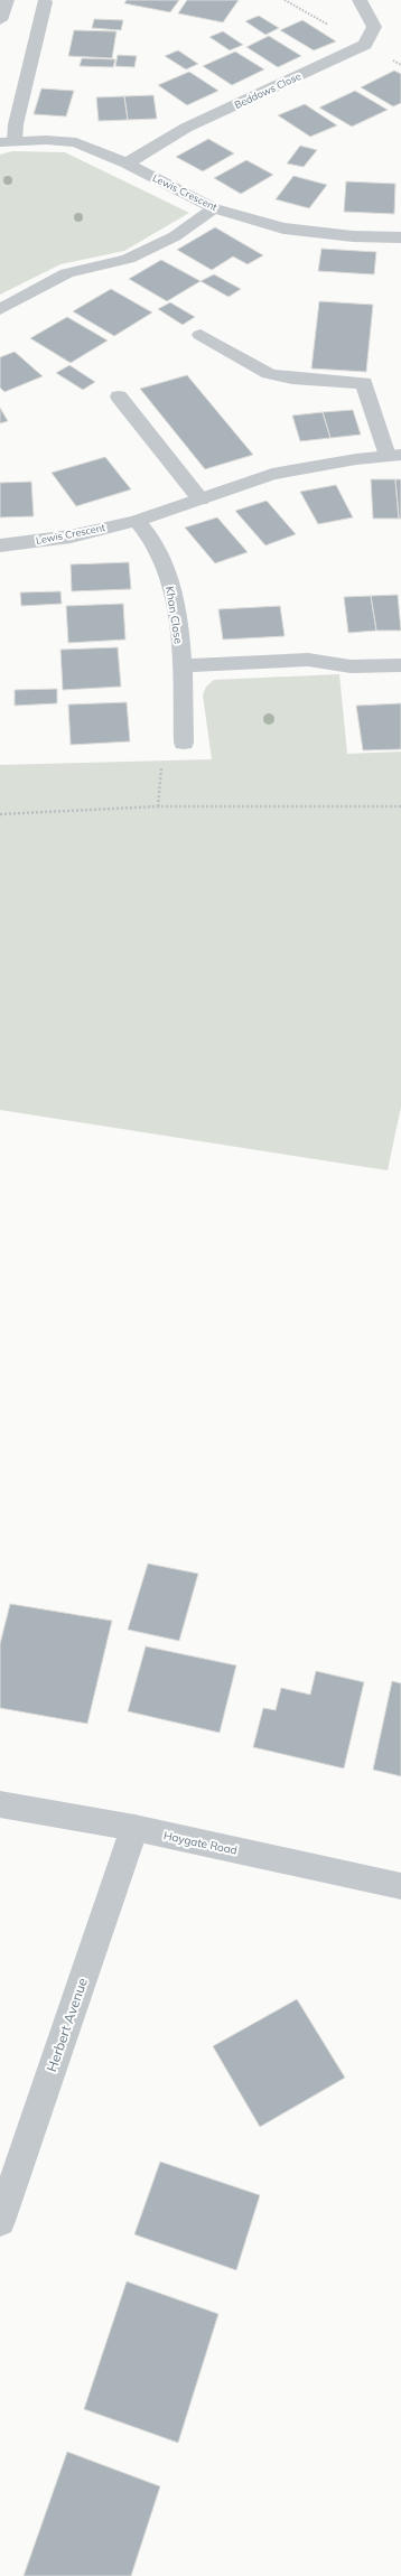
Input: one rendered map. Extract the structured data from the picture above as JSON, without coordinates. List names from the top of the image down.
{
  "streets": {
    "street": [
      "Beddows Close",
      "Lewis Crescent",
      "Khan Close",
      "Haygate Road",
      "Herbert Avenue"
    ]
  },
  "crossings": [
    ["Beddows Close", "Lewis Crescent"],
    ["Lewis Crescent", "Khan Close"],
    ["Haygate Road", "Herbert Avenue"]
  ]
}
